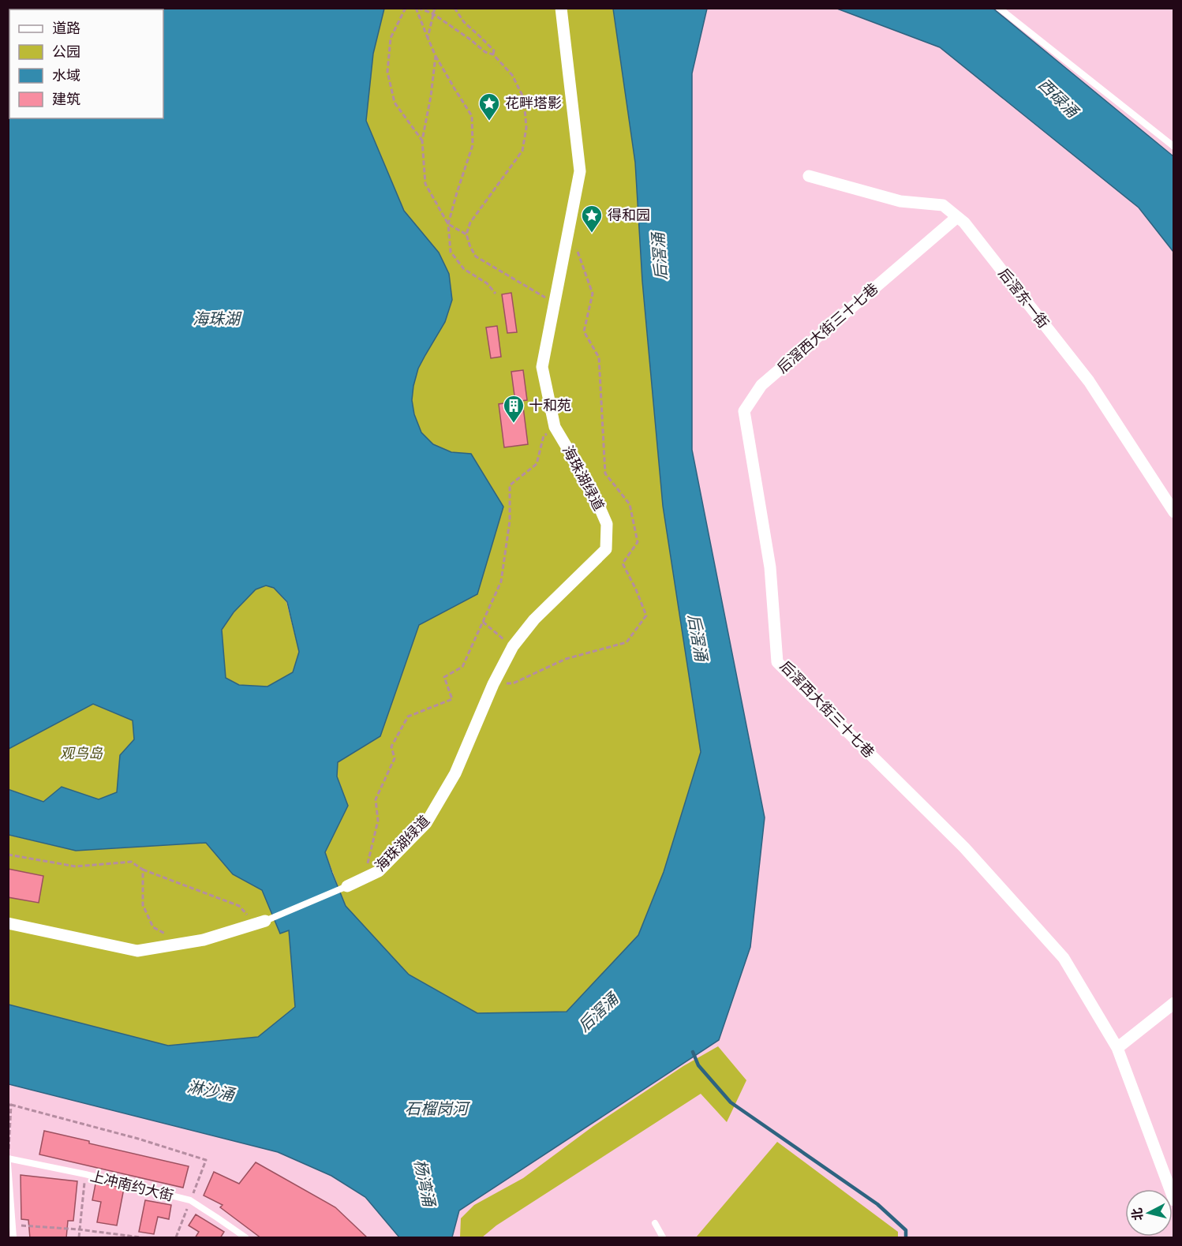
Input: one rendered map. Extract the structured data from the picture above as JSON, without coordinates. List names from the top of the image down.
{
  "streets": {
    "street": ["后滘东一街", "后滘西大街三十七巷", "海珠湖绿道"],
    "lane": ["上冲南约大街"]
  },
  "crossings": [
    ["后滘东一街", "后滘西大街三十七巷"]
  ],
  "water": [
    "西碌涌",
    "后滘涌",
    "海珠湖",
    "淋沙涌",
    "石榴岗河",
    "杨湾涌"
  ],
  "parks": ["观鸟岛"],
  "places": {
    "place": ["花畔塔影", "得和园"],
    "building": ["十和苑"]
  },
  "legend": [
    "道路",
    "公园",
    "水域",
    "建筑"
  ],
  "north": "left"
}
